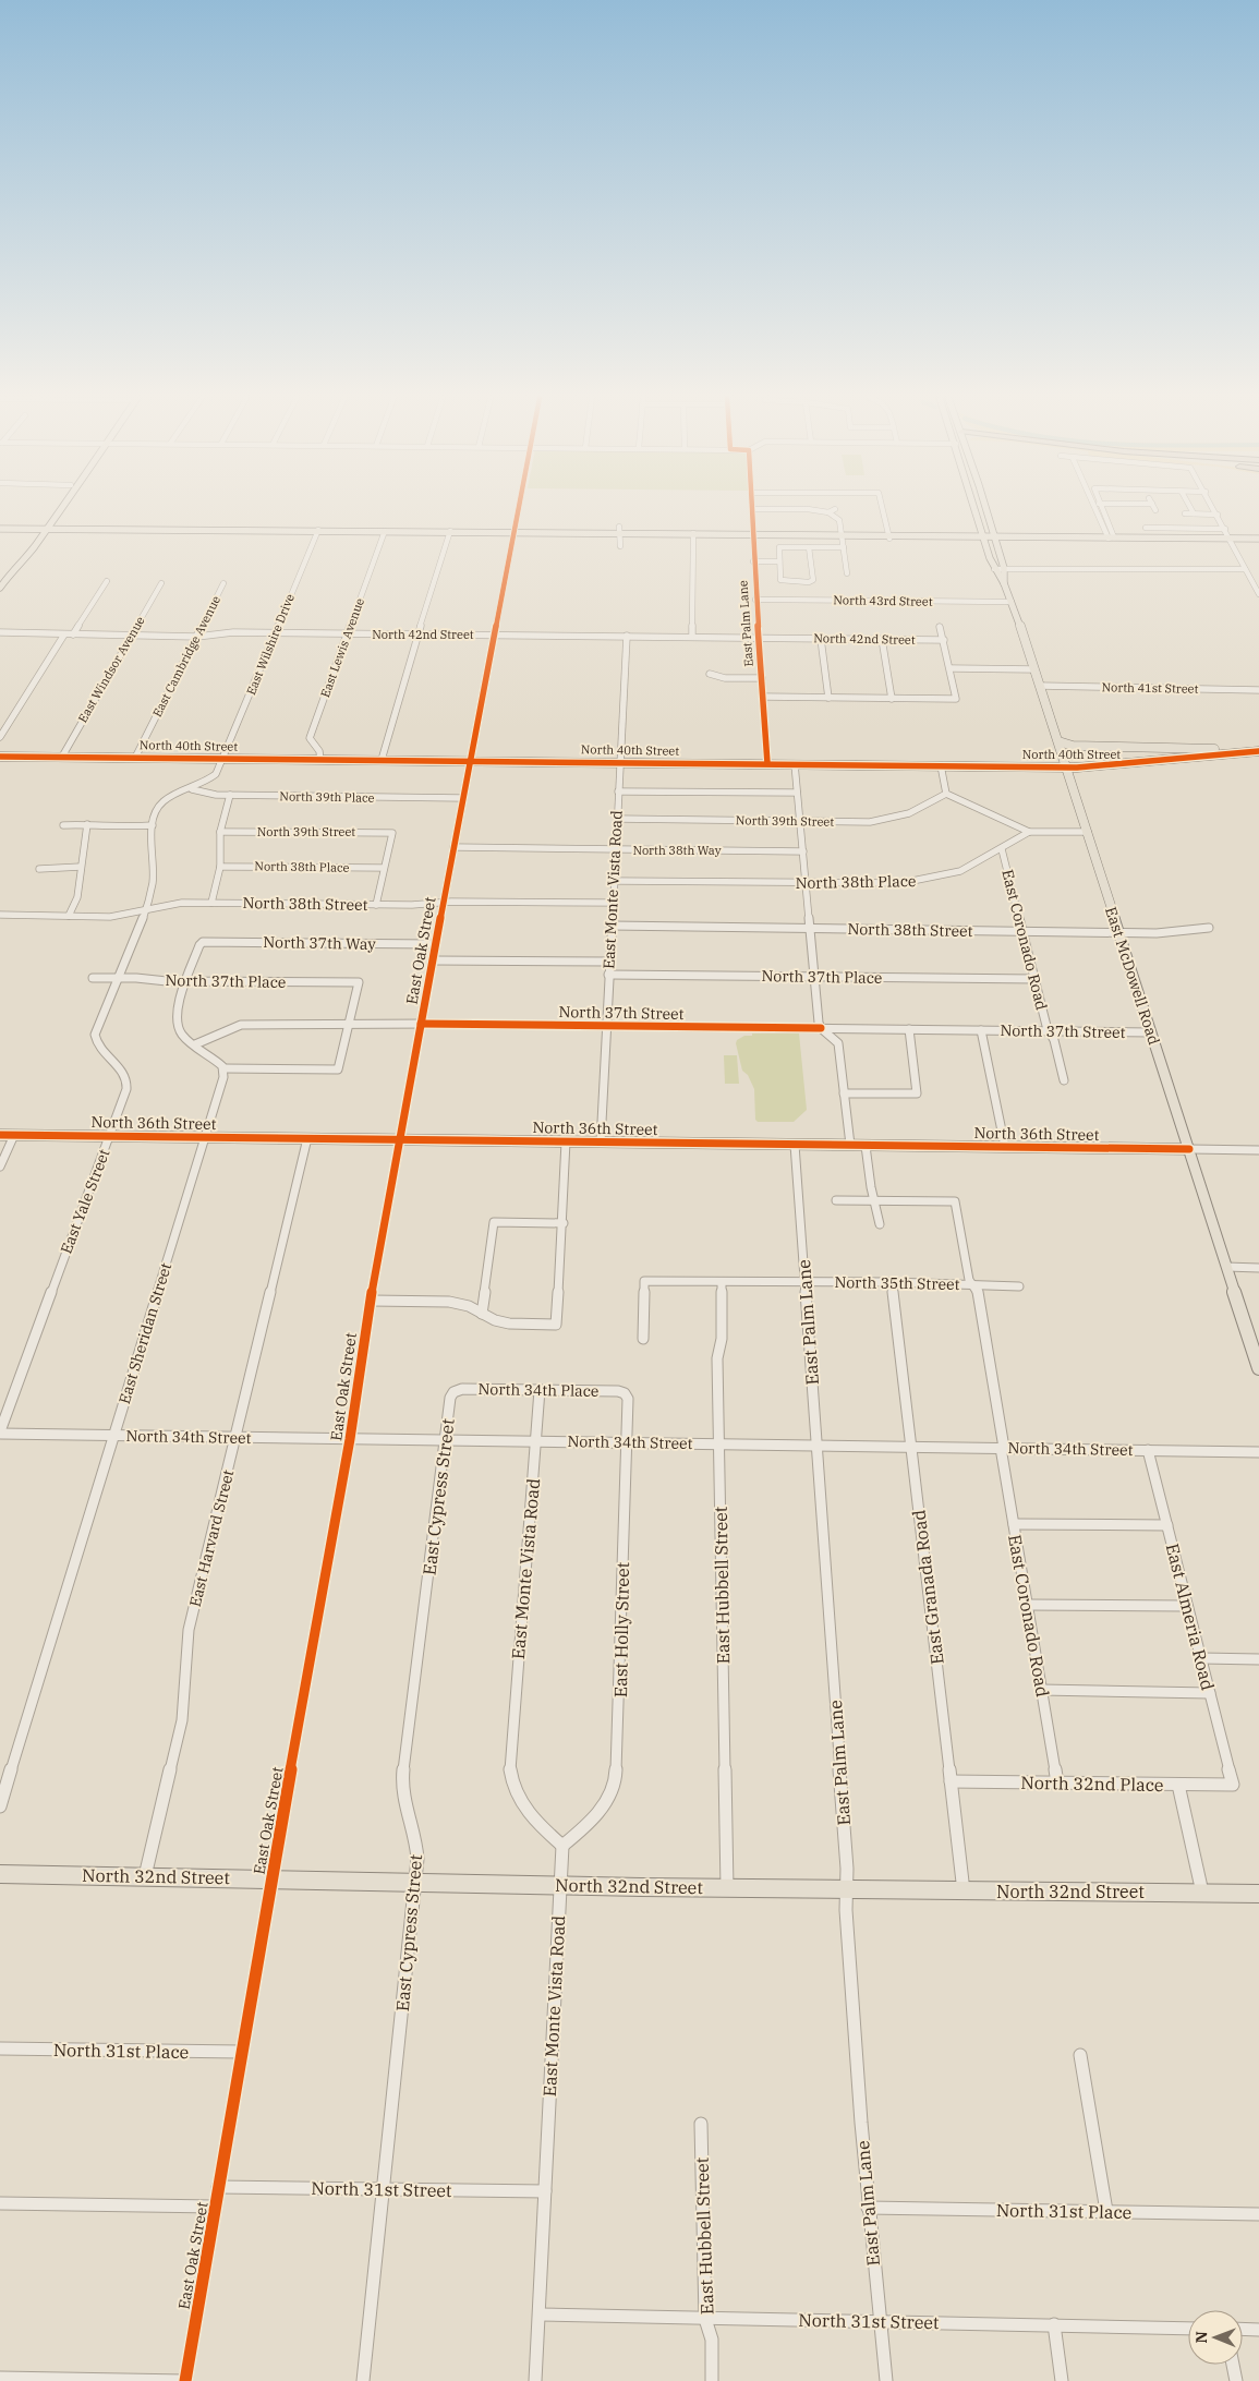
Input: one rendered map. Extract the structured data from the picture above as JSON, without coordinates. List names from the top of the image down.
{
  "streets": {
    "main road": [
      "North 40th Street",
      "East McDowell Road",
      "North 36th Street",
      "North 32nd Street"
    ],
    "street": [
      "North 43rd Street",
      "East Palm Lane",
      "North 42nd Street",
      "East Wilshire Drive",
      "East Lewis Avenue",
      "East Cambridge Avenue",
      "East Windsor Avenue",
      "North 41st Street",
      "North 39th Place",
      "North 39th Street",
      "North 38th Way",
      "North 38th Place",
      "East Monte Vista Road",
      "North 38th Street",
      "East Coronado Road",
      "North 37th Way",
      "East Oak Street",
      "North 37th Place",
      "North 37th Street",
      "East Yale Street",
      "North 35th Street",
      "East Sheridan Street",
      "North 34th Place",
      "North 34th Street",
      "East Cypress Street",
      "East Harvard Street",
      "East Hubbell Street",
      "East Granada Road",
      "East Almeria Road",
      "East Holly Street",
      "North 32nd Place",
      "North 31st Place",
      "North 31st Street"
    ]
  },
  "crossings": [
    ["North 43rd Street", "East Palm Lane"],
    ["North 43rd Street", "East McDowell Road"],
    ["East Palm Lane", "North 42nd Street"],
    ["East Palm Lane", "North 40th Street"],
    ["East Palm Lane", "North 36th Street"],
    ["East Palm Lane", "North 35th Street"],
    ["East Palm Lane", "North 34th Street"],
    ["East Palm Lane", "North 32nd Street"],
    ["East Palm Lane", "North 31st Place"],
    ["East Palm Lane", "North 31st Street"],
    ["North 42nd Street", "East Wilshire Drive"],
    ["North 42nd Street", "East Lewis Avenue"],
    ["North 42nd Street", "East Cambridge Avenue"],
    ["North 42nd Street", "East Windsor Avenue"],
    ["North 42nd Street", "East Monte Vista Road"],
    ["North 42nd Street", "East Oak Street"],
    ["East Wilshire Drive", "North 40th Street"],
    ["East Lewis Avenue", "North 40th Street"],
    ["East Cambridge Avenue", "North 40th Street"],
    ["East Windsor Avenue", "North 40th Street"],
    ["North 41st Street", "East McDowell Road"],
    ["North 40th Street", "East Monte Vista Road"],
    ["North 40th Street", "East Oak Street"],
    ["North 40th Street", "East McDowell Road"],
    ["North 39th Place", "East Oak Street"],
    ["North 39th Street", "North 38th Place"],
    ["North 39th Street", "East Monte Vista Road"],
    ["North 38th Way", "East Monte Vista Road"],
    ["North 38th Way", "East Oak Street"],
    ["North 38th Place", "East Monte Vista Road"],
    ["North 38th Place", "East Coronado Road"],
    ["East Monte Vista Road", "North 38th Street"],
    ["East Monte Vista Road", "North 37th Place"],
    ["East Monte Vista Road", "North 37th Street"],
    ["East Monte Vista Road", "North 36th Street"],
    ["East Monte Vista Road", "North 34th Place"],
    ["East Monte Vista Road", "North 34th Street"],
    ["East Monte Vista Road", "East Holly Street"],
    ["East Monte Vista Road", "North 32nd Street"],
    ["East Monte Vista Road", "North 31st Street"],
    ["North 38th Street", "East Coronado Road"],
    ["North 38th Street", "East Oak Street"],
    ["North 38th Street", "East McDowell Road"],
    ["North 38th Street", "East Yale Street"],
    ["East Coronado Road", "North 37th Place"],
    ["East Coronado Road", "North 37th Street"],
    ["East Coronado Road", "North 35th Street"],
    ["East Coronado Road", "North 34th Street"],
    ["East Coronado Road", "North 32nd Place"],
    ["North 37th Way", "East Oak Street"],
    ["North 37th Way", "North 37th Place"],
    ["East Oak Street", "North 37th Street"],
    ["East Oak Street", "North 36th Street"],
    ["East Oak Street", "North 34th Street"],
    ["East Oak Street", "North 32nd Street"],
    ["East Oak Street", "North 31st Place"],
    ["East Oak Street", "North 31st Street"],
    ["East McDowell Road", "North 37th Street"],
    ["East McDowell Road", "North 36th Street"],
    ["North 37th Place", "North 37th Street"],
    ["North 37th Place", "East Yale Street"],
    ["North 36th Street", "East Yale Street"],
    ["North 36th Street", "East Sheridan Street"],
    ["North 36th Street", "East Harvard Street"],
    ["East Yale Street", "North 34th Street"],
    ["North 35th Street", "East Hubbell Street"],
    ["North 35th Street", "East Granada Road"],
    ["East Sheridan Street", "North 34th Street"],
    ["North 34th Place", "East Cypress Street"],
    ["North 34th Place", "East Holly Street"],
    ["North 34th Street", "East Cypress Street"],
    ["North 34th Street", "East Harvard Street"],
    ["North 34th Street", "East Hubbell Street"],
    ["North 34th Street", "East Granada Road"],
    ["North 34th Street", "East Almeria Road"],
    ["North 34th Street", "East Holly Street"],
    ["East Cypress Street", "North 32nd Street"],
    ["East Cypress Street", "North 31st Street"],
    ["East Harvard Street", "North 32nd Street"],
    ["East Hubbell Street", "North 32nd Street"],
    ["East Hubbell Street", "North 31st Street"],
    ["East Granada Road", "North 32nd Place"],
    ["East Granada Road", "North 32nd Street"],
    ["East Almeria Road", "North 32nd Place"]
  ],
  "north": "left"
}
